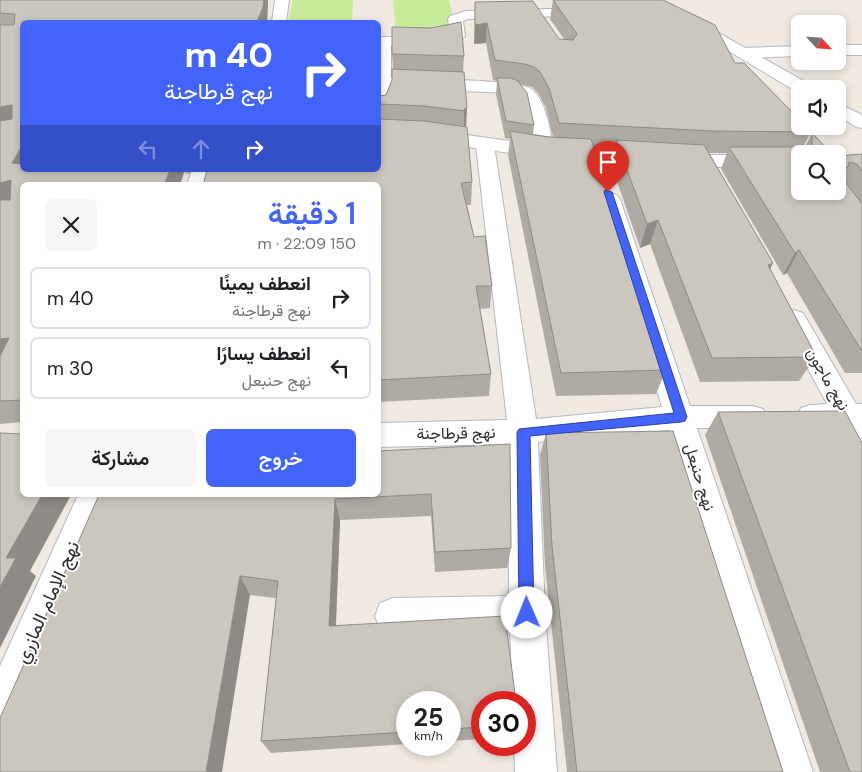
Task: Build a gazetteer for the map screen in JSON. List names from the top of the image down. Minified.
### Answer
{"streets":{"street":["نهج ماجون","نهج قرطاجنة","نهج حنبعل","نهج الإمام المازري"]},"crossings":[["نهج ماجون","نهج قرطاجنة"],["نهج قرطاجنة","نهج حنبعل"]],"north":"bottom right","page":{"turn":["40 m","نهج قرطاجنة"],"heading":["1 دقيقة","150 m · 22:09"],"list":[{"name":"انعطف يمينًا","note":"نهج قرطاجنة","value":"40 m"},{"name":"انعطف يسارًا","note":"نهج حنبعل","value":"30 m"}],"buttons":["خروج","مشاركة"],"speed":"25 km/h","limit":"30"}}
